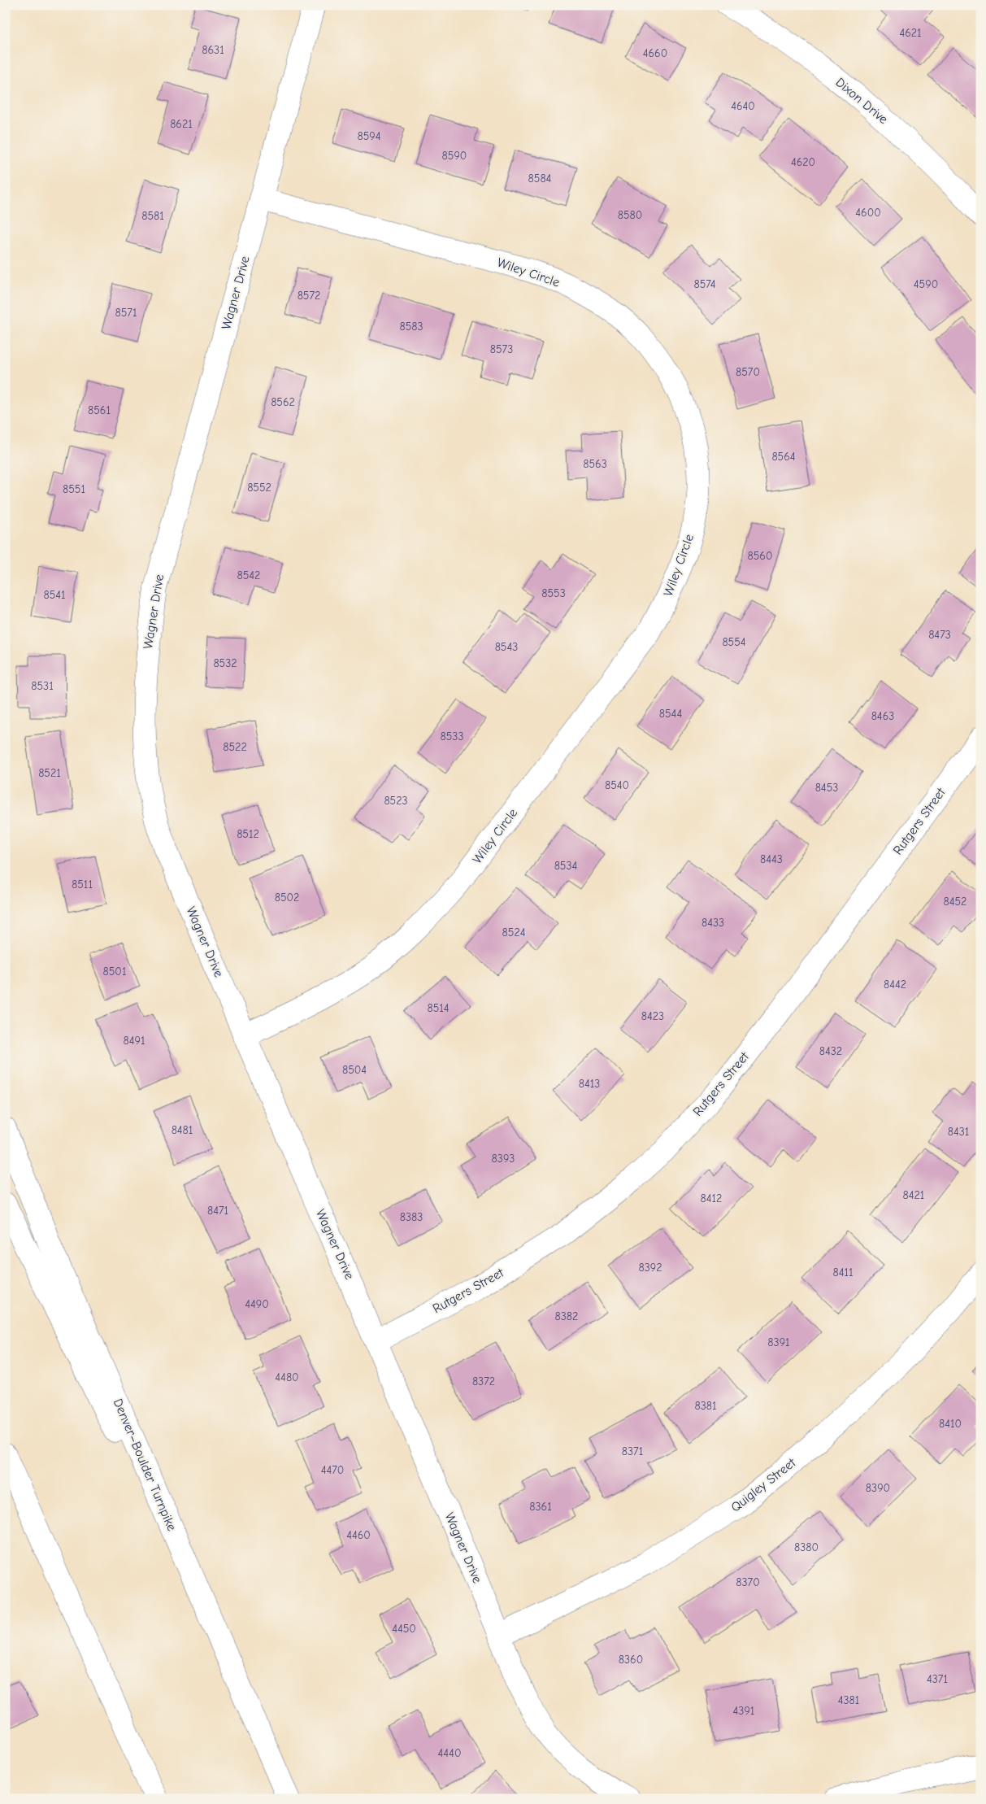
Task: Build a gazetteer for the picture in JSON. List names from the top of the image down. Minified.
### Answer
{"streets":{"main road":["Dixon Drive","Wiley Circle","Wagner Drive","Rutgers Street","Denver–Boulder Turnpike","Quigley Street"]},"crossings":[["Wiley Circle","Wagner Drive"],["Wagner Drive","Rutgers Street"],["Wagner Drive","Quigley Street"]],"house_numbers":["4621","8631","4660","4640","8621","8594","8590","4620","8584","4600","8580","8581","8574","4590","8572","8571","8583","8573","8570","8562","8561","8564","8563","8552","8551","8560","8542","8553","8541","8473","8554","8543","8532","8531","8544","8463","8533","8522","8521","8540","8453","8523","8512","8443","8534","8511","8502","8452","8433","8524","8501","8442","8514","8423","8491","8432","8504","8413","8481","8431","8393","8421","8412","8471","8383","8392","8411","4490","8382","8391","4480","8372","8381","8410","8371","4470","8390","8361","4460","8380","8370","4450","8360","4371","4381","4391","4440"]}
